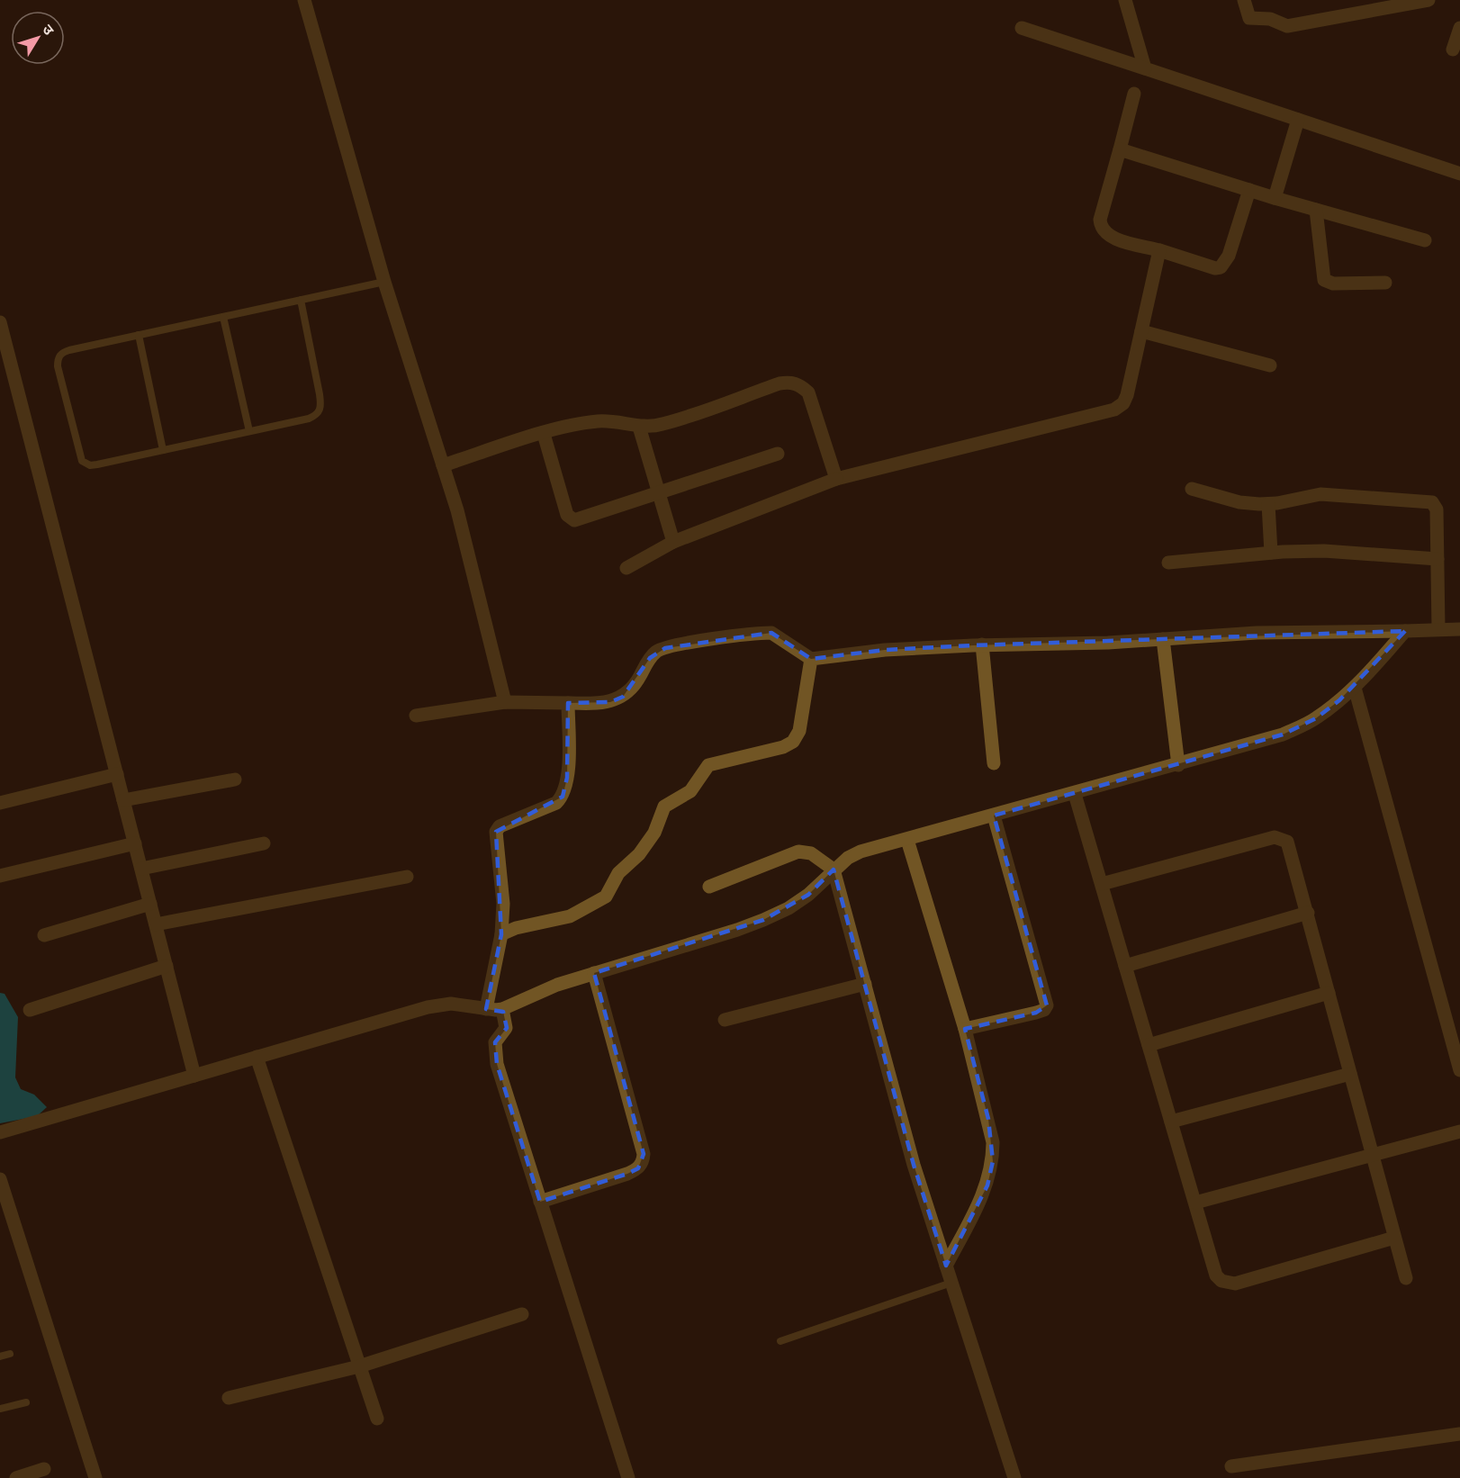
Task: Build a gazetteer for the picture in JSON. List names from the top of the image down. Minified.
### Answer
{"north":"top right"}
